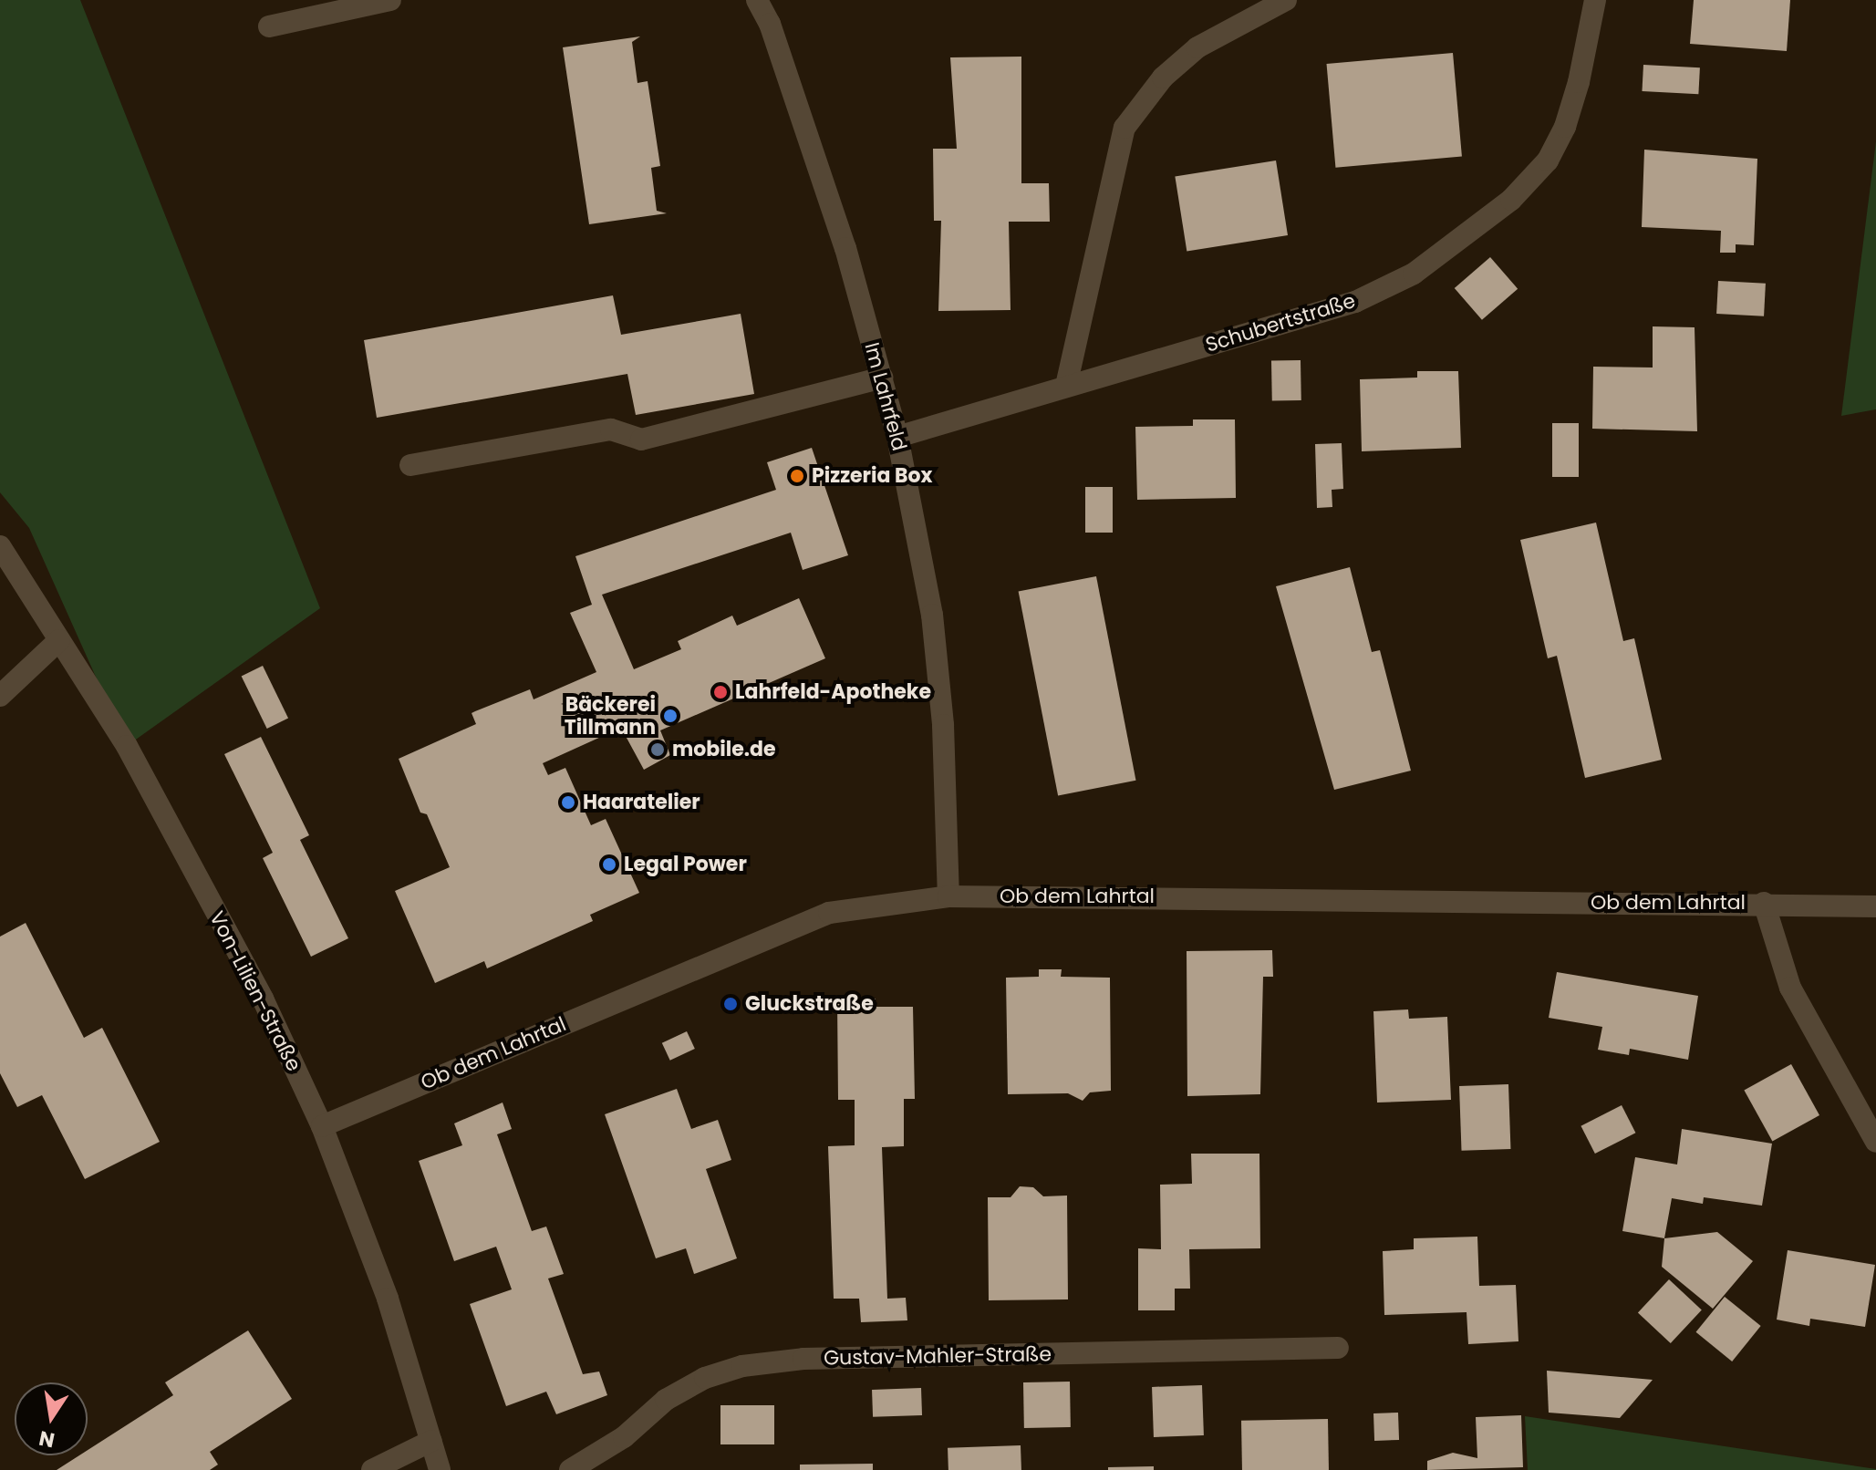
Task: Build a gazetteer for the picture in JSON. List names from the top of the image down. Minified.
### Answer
{"streets":{"street":["Schubertstraße","Im Lahrfeld","Ob dem Lahrtal","Von-Lilien-Straße","Gustav-Mahler-Straße"]},"crossings":[["Schubertstraße","Im Lahrfeld"],["Im Lahrfeld","Ob dem Lahrtal"],["Ob dem Lahrtal","Von-Lilien-Straße"]],"places":["Pizzeria Box","Lahrfeld-Apotheke","Bäckerei Tillmann","mobile.de","Haaratelier","Legal Power","Gluckstraße"],"north":"bottom"}
